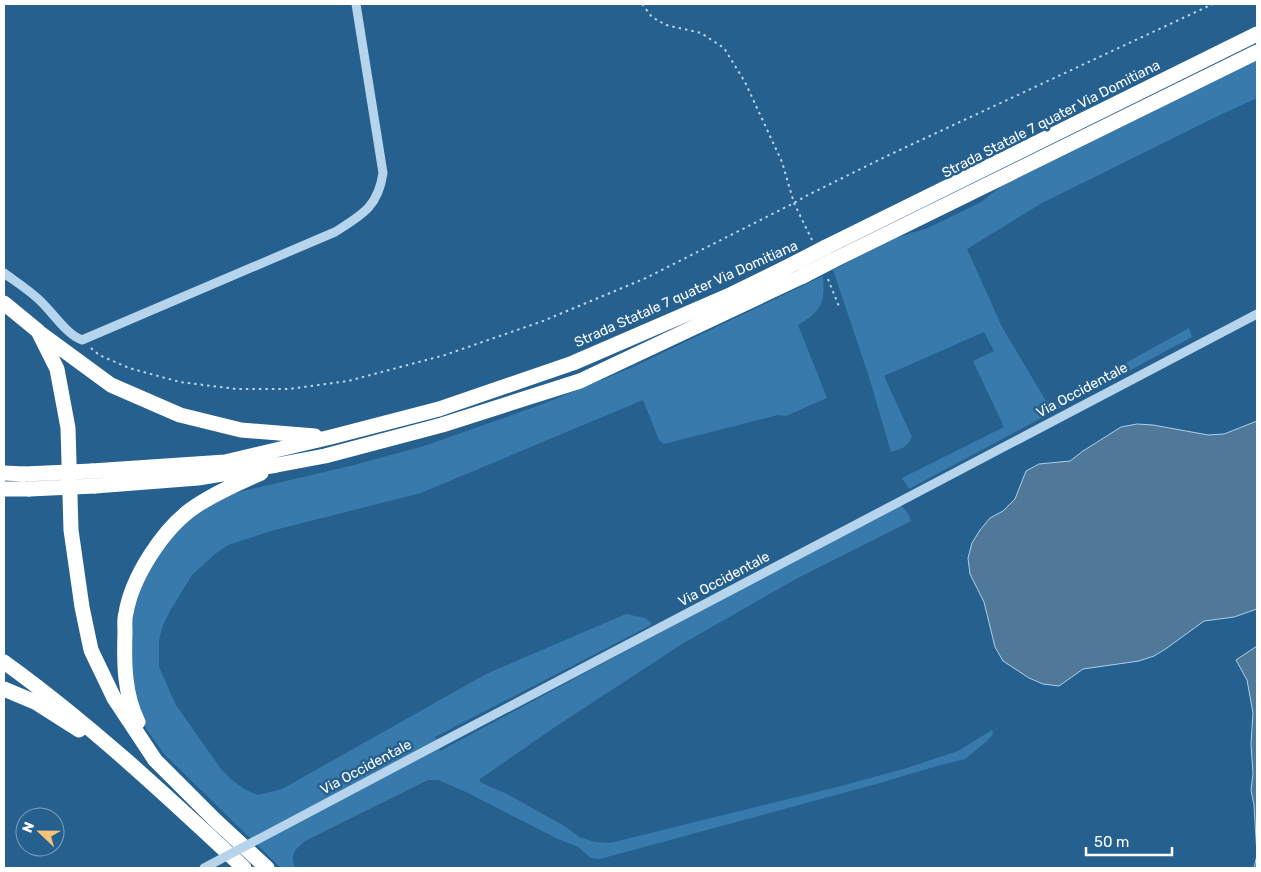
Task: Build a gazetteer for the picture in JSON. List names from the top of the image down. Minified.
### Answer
{"streets":{"highway":["Strada Statale 7 quater Via Domitiana"],"street":["Via Occidentale"]},"scale_bar":"50 m","north":"left"}
